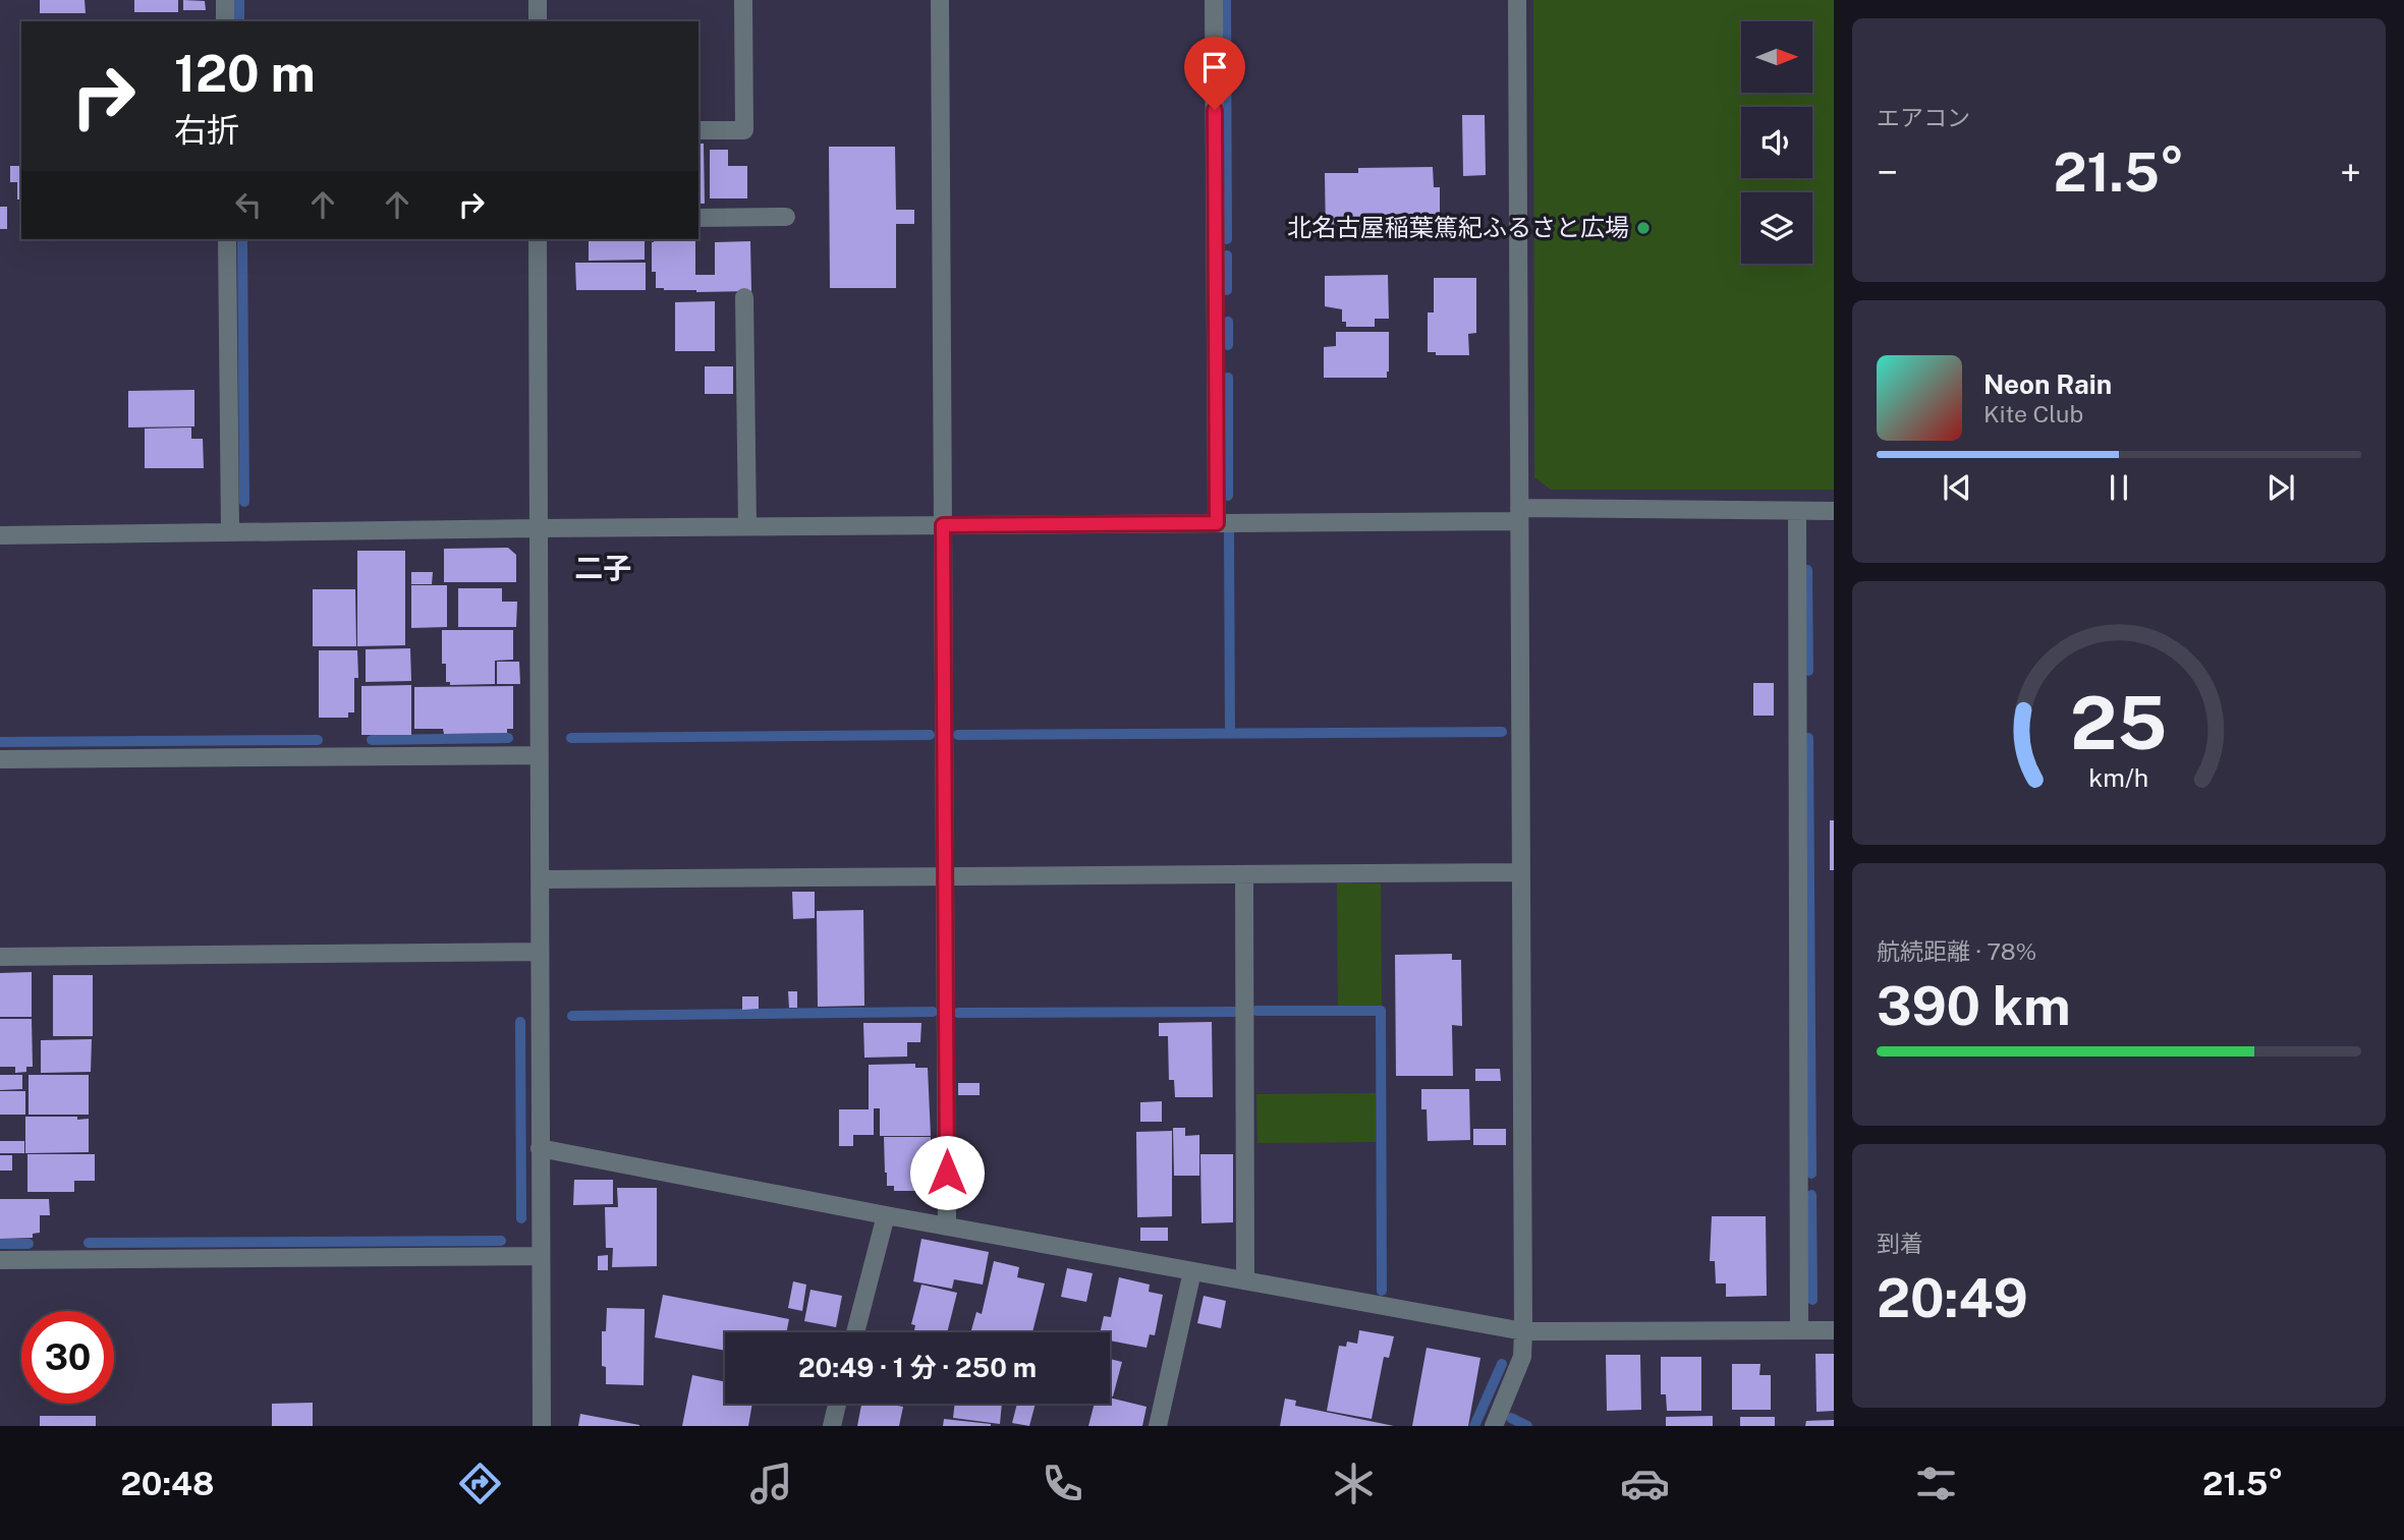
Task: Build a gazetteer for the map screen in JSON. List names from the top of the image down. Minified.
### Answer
{"districts":["二子"],"places":["北名古屋稲葉篤紀ふるさと広場"],"north":"right","page":{"tile":["エアコン",["航続距離 · 78%","390 km"],["到着","20:49"]],"turn":["120 m","右折"],"heat":["−","21.5°","+"],"song":["Neon Rain","Kite Club"],"limit":"30","trip":"20:49 · 1 分 · 250 m","tabs":["20:48","21.5°"],"gauge":["25","km/h"]}}
